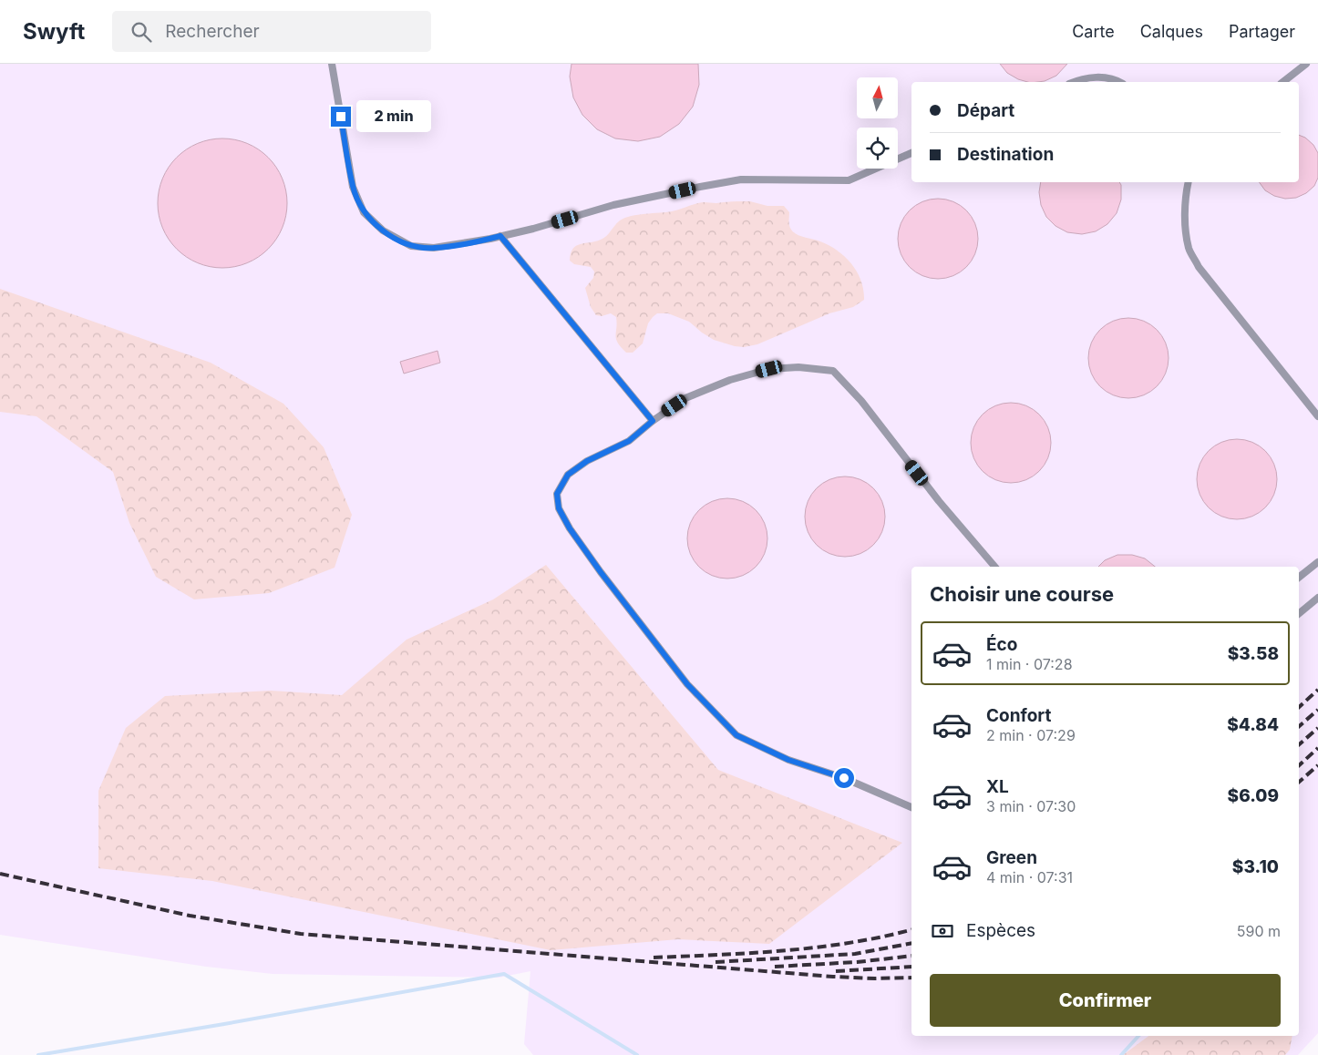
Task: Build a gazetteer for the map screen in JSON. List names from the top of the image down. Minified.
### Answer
{"north":"top","page":{"header":"Swyft","search":"Rechercher","nav":["Carte","Calques","Partager"],"banner":["Départ","Destination"],"bubble":"2 min","heading":"Choisir une course","list":[{"name":"Éco","note":"1 min · 07:28","value":"$3.58"},{"name":"Confort","note":"2 min · 07:29","value":"$4.84"},{"name":"XL","note":"3 min · 07:30","value":"$6.09"},{"name":"Green","note":"4 min · 07:31","value":"$3.10"}],"pay":["Espèces","590 m"],"buttons":"Confirmer"}}
